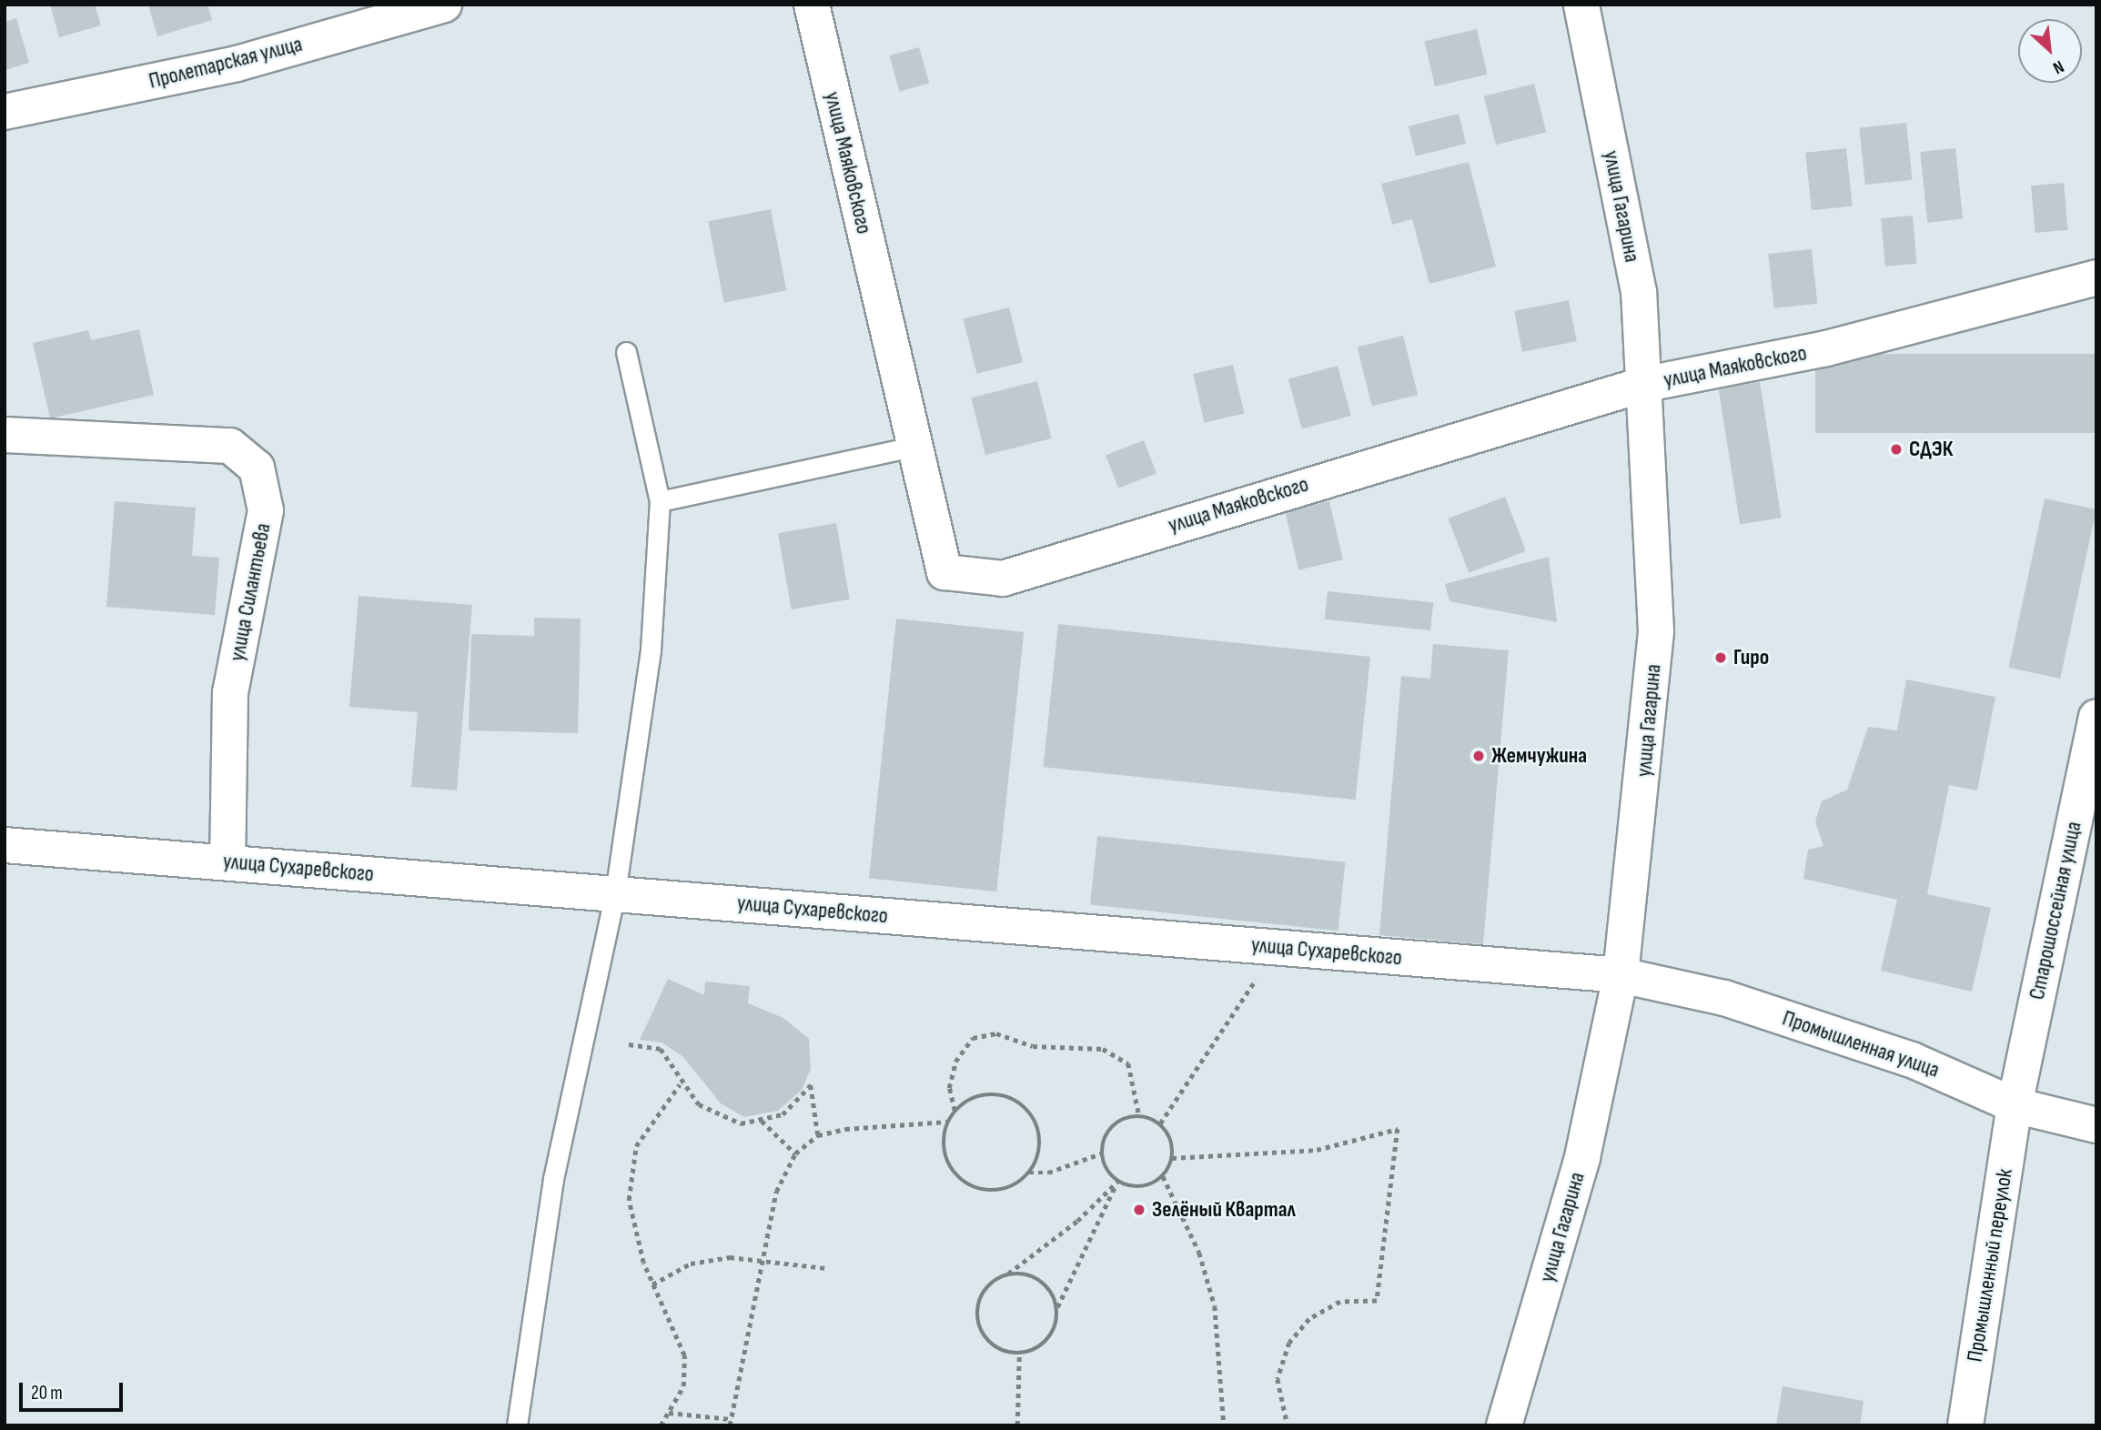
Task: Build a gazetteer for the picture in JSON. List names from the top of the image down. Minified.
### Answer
{"streets":{"street":["Пролетарская улица","улица Маяковского","улица Гагарина","улица Силантьева","улица Сухаревского","Старошоссейная улица","Промышленная улица","Промышленный переулок"]},"crossings":[["улица Маяковского","улица Гагарина"],["улица Гагарина","улица Сухаревского"],["улица Гагарина","Промышленная улица"],["улица Силантьева","улица Сухаревского"],["улица Сухаревского","Промышленная улица"],["Старошоссейная улица","Промышленная улица"],["Старошоссейная улица","Промышленный переулок"],["Промышленная улица","Промышленный переулок"]],"places":["СДЭК","Гиро","Жемчужина","Зелёный Квартал"],"scale_bar":"20 m","north":"bottom right"}
